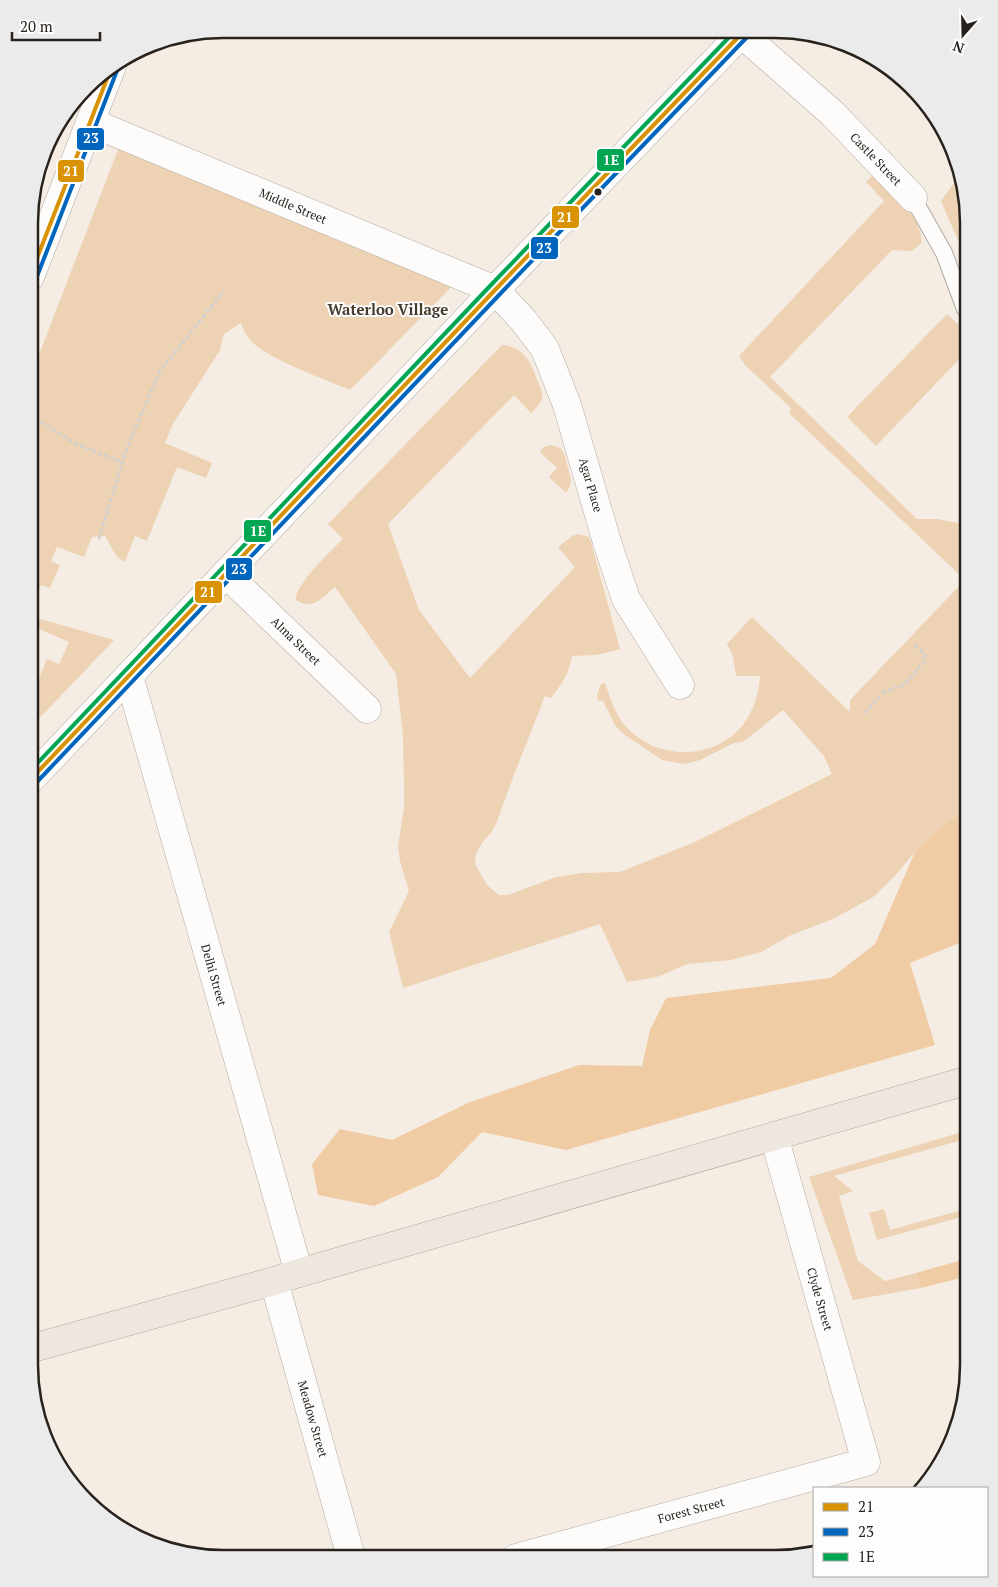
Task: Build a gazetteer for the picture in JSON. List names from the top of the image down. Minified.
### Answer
{"streets":{"street":["Castle Street","Middle Street","Agar Place","Alma Street","Delhi Street","Clyde Street","Meadow Street","Forest Street"]},"crossings":[["Middle Street","Agar Place"],["Delhi Street","Meadow Street"],["Clyde Street","Forest Street"]],"districts":["Waterloo Village"],"lines":["transit line 21","transit line 23","transit line 1E"],"legend":["21","23","1E"],"scale_bar":"20 m","north":"bottom"}
